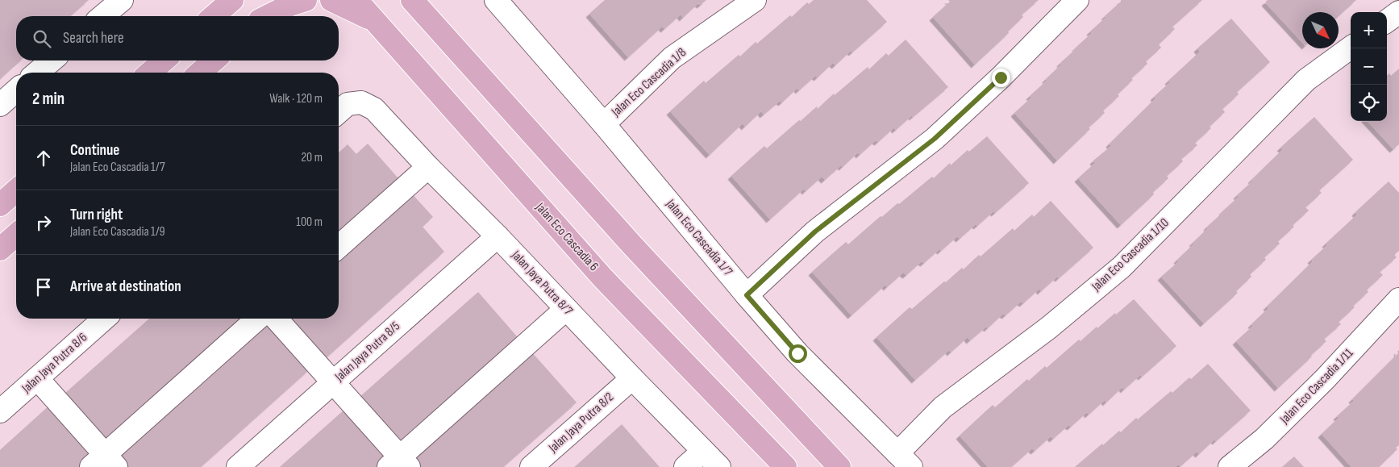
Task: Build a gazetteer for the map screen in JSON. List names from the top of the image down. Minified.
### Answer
{"streets":{"main road":["Jalan Eco Cascadia 6"],"street":["Jalan Eco Cascadia 1/8","Jalan Eco Cascadia 1/7","Jalan Eco Cascadia 1/10","Jalan Jaya Putra 8/7","Jalan Jaya Putra 8/5","Jalan Jaya Putra 8/6","Jalan Eco Cascadia 1/11","Jalan Jaya Putra 8/2"]},"crossings":[["Jalan Eco Cascadia 1/8","Jalan Eco Cascadia 1/7"],["Jalan Eco Cascadia 1/7","Jalan Eco Cascadia 1/10"],["Jalan Jaya Putra 8/7","Jalan Jaya Putra 8/5"],["Jalan Jaya Putra 8/7","Jalan Jaya Putra 8/2"]],"north":"bottom right","page":{"map_buttons":["+","−"],"search":"Search here","heading":["2 min","Walk · 120 m"],"list":[["Continue","Jalan Eco Cascadia 1/7","20 m"],["Turn right","Jalan Eco Cascadia 1/9","100 m"],"Arrive at destination"]}}
